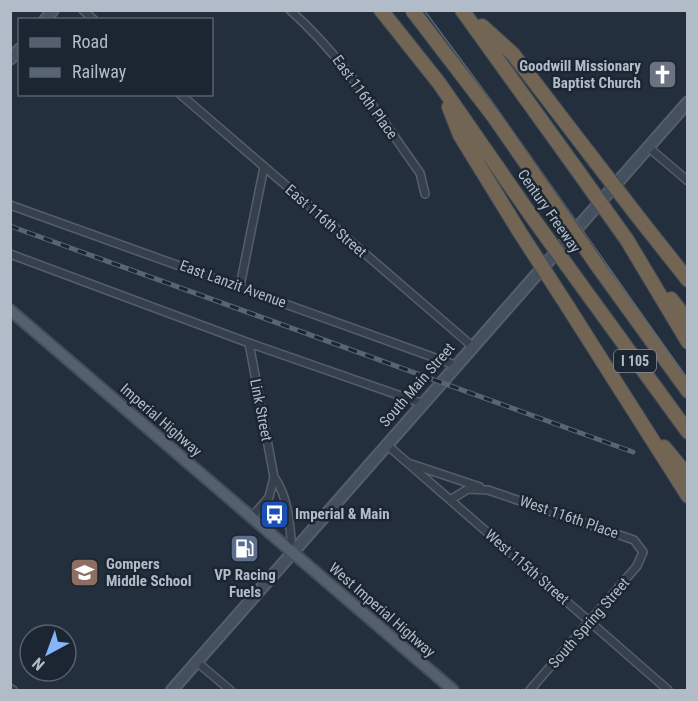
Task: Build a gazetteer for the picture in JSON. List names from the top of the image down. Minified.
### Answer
{"streets":{"highway":["Century Freeway","I 105"],"main road":["South Main Street","Imperial Highway","West Imperial Highway"],"street":["East 116th Place","East 116th Street","East Lanzit Avenue","Link Street","West 116th Place","West 115th Street","South Spring Street"]},"crossings":[["East 116th Street","South Main Street"],["East Lanzit Avenue","South Main Street"],["South Main Street","Link Street"],["South Main Street","Imperial Highway"],["South Main Street","West 115th Street"],["South Main Street","West Imperial Highway"],["Link Street","Imperial Highway"],["Link Street","West Imperial Highway"],["Imperial Highway","West Imperial Highway"],["West 116th Place","West 115th Street"],["West 116th Place","South Spring Street"],["West 115th Street","South Spring Street"]],"places":{"church":["Goodwill Missionary Baptist Church"],"bus stop":["Imperial & Main"],"fuel station":["VP Racing Fuels"],"school or university":["Gompers Middle School"]},"legend":["Road","Railway"],"north":"bottom left"}
